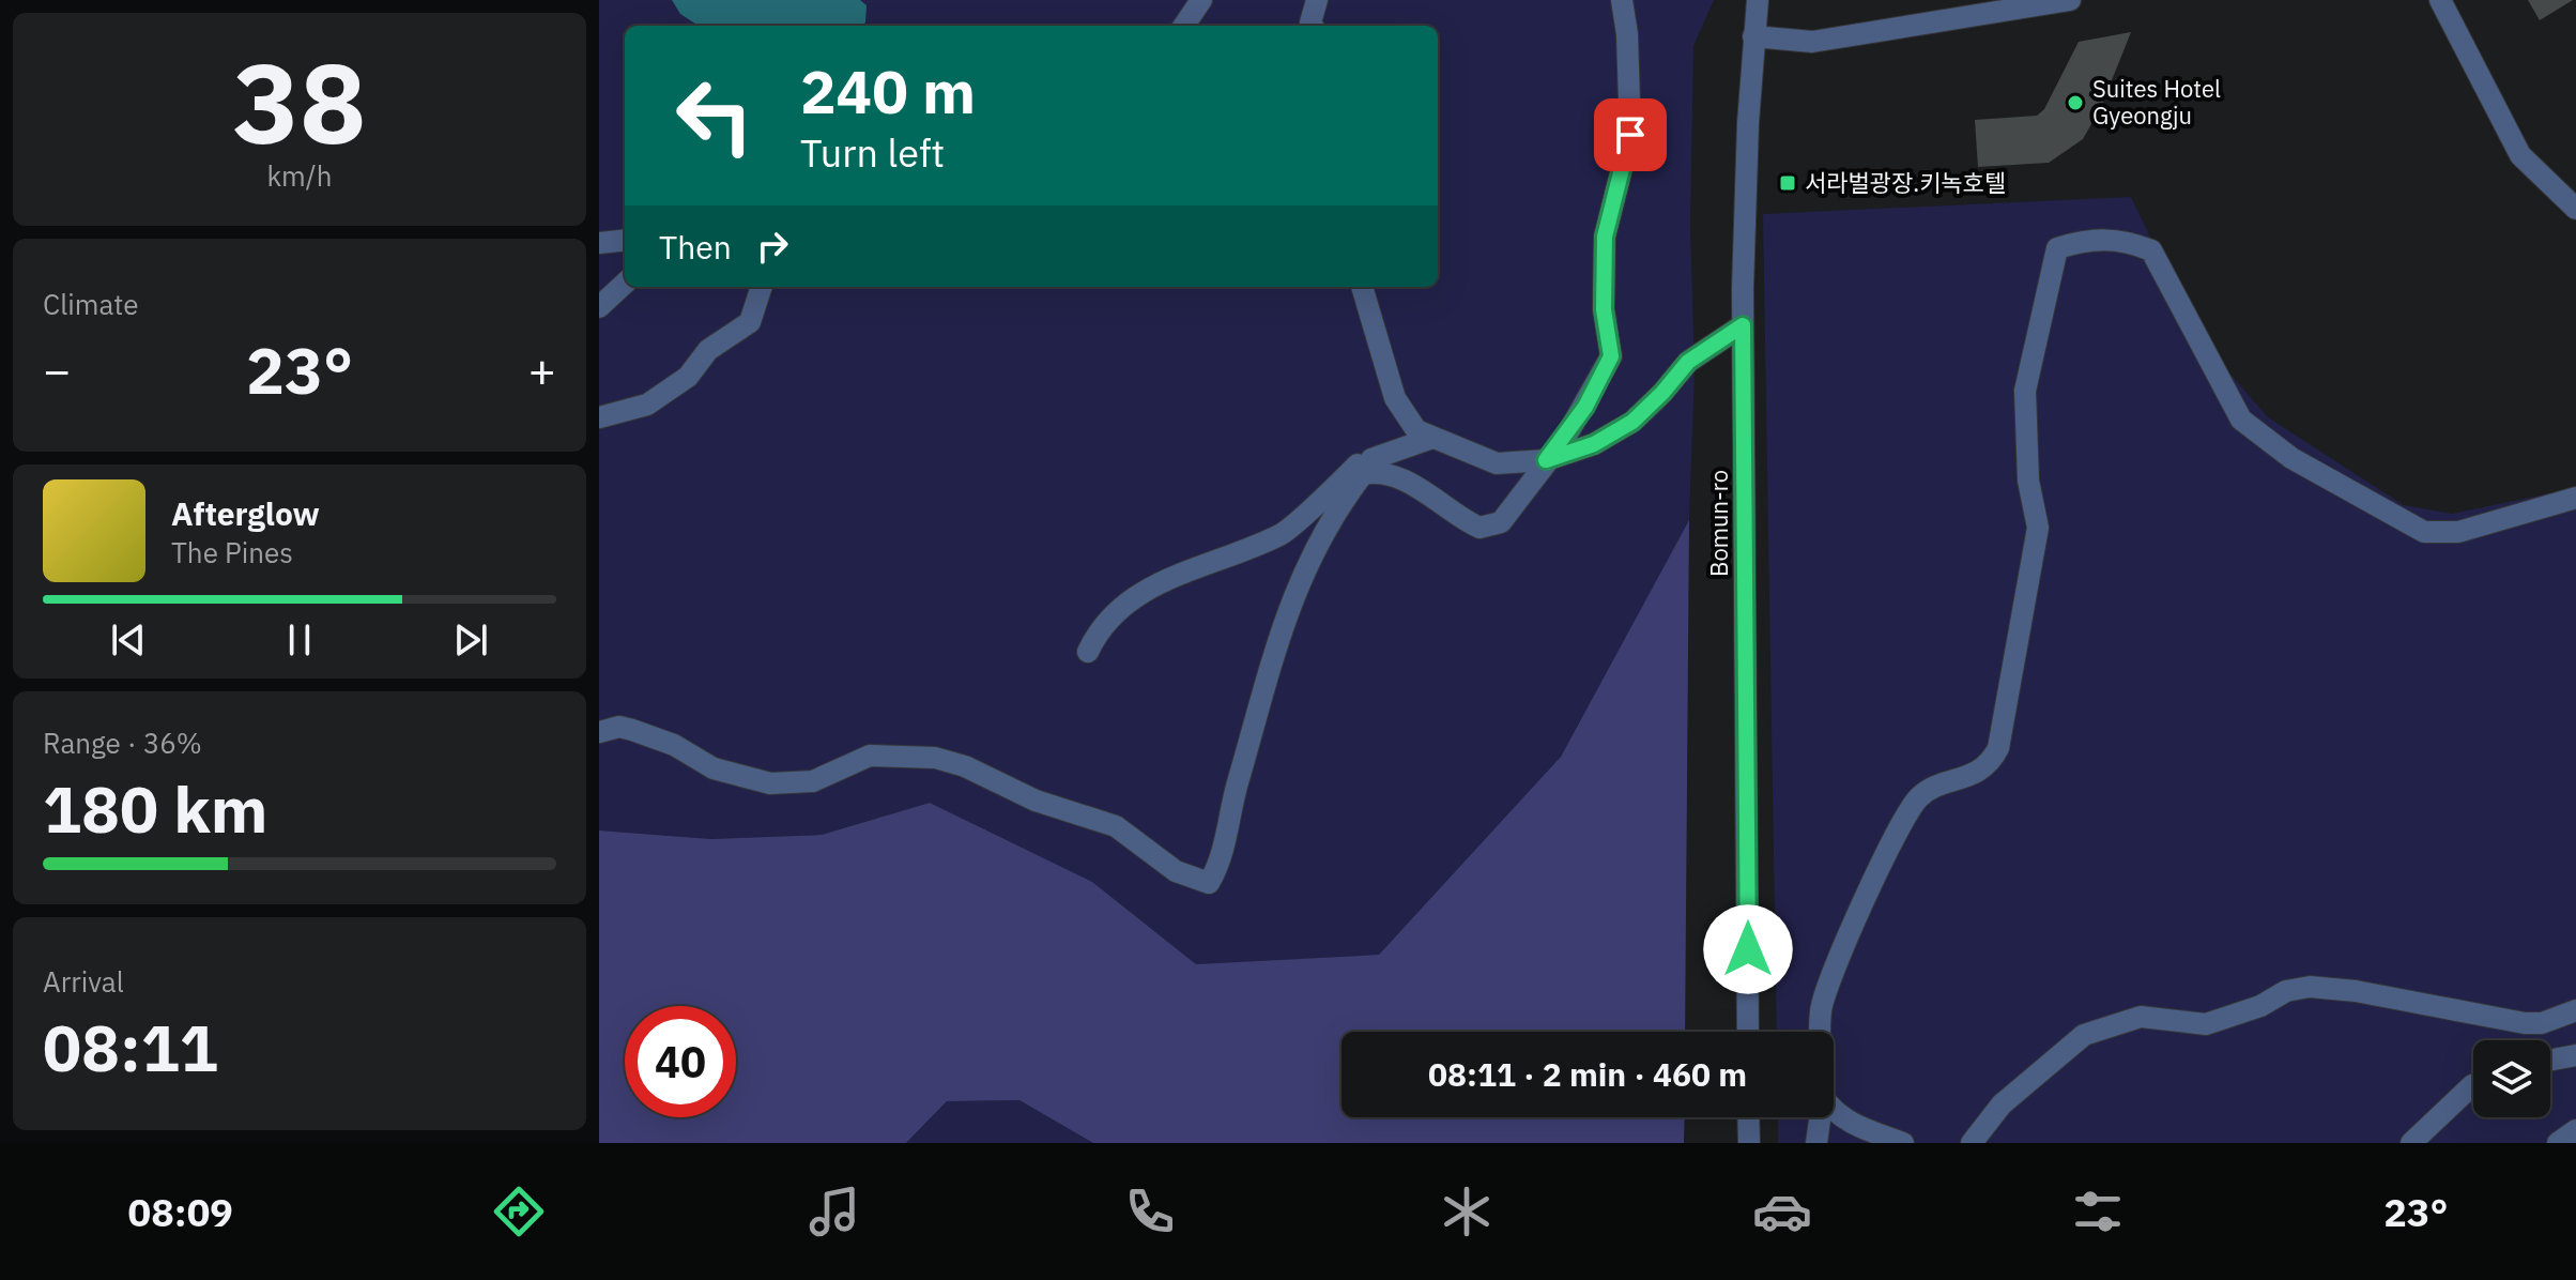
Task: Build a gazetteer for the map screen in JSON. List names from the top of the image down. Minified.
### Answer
{"streets":{"street":["Bomun-ro"]},"places":{"other":["Suites Hotel Gyeongju"],"transit":["서라벌광장.키녹호텔"]},"page":{"tile":[["38","km/h"],"Climate",["Range · 36%","180 km"],["Arrival","08:11"]],"turn":["240 m","Turn left"],"then":"Then","heat":["−","23°","+"],"song":["Afterglow","The Pines"],"limit":"40","trip":"08:11 · 2 min · 460 m","tabs":["08:09","23°"]}}
